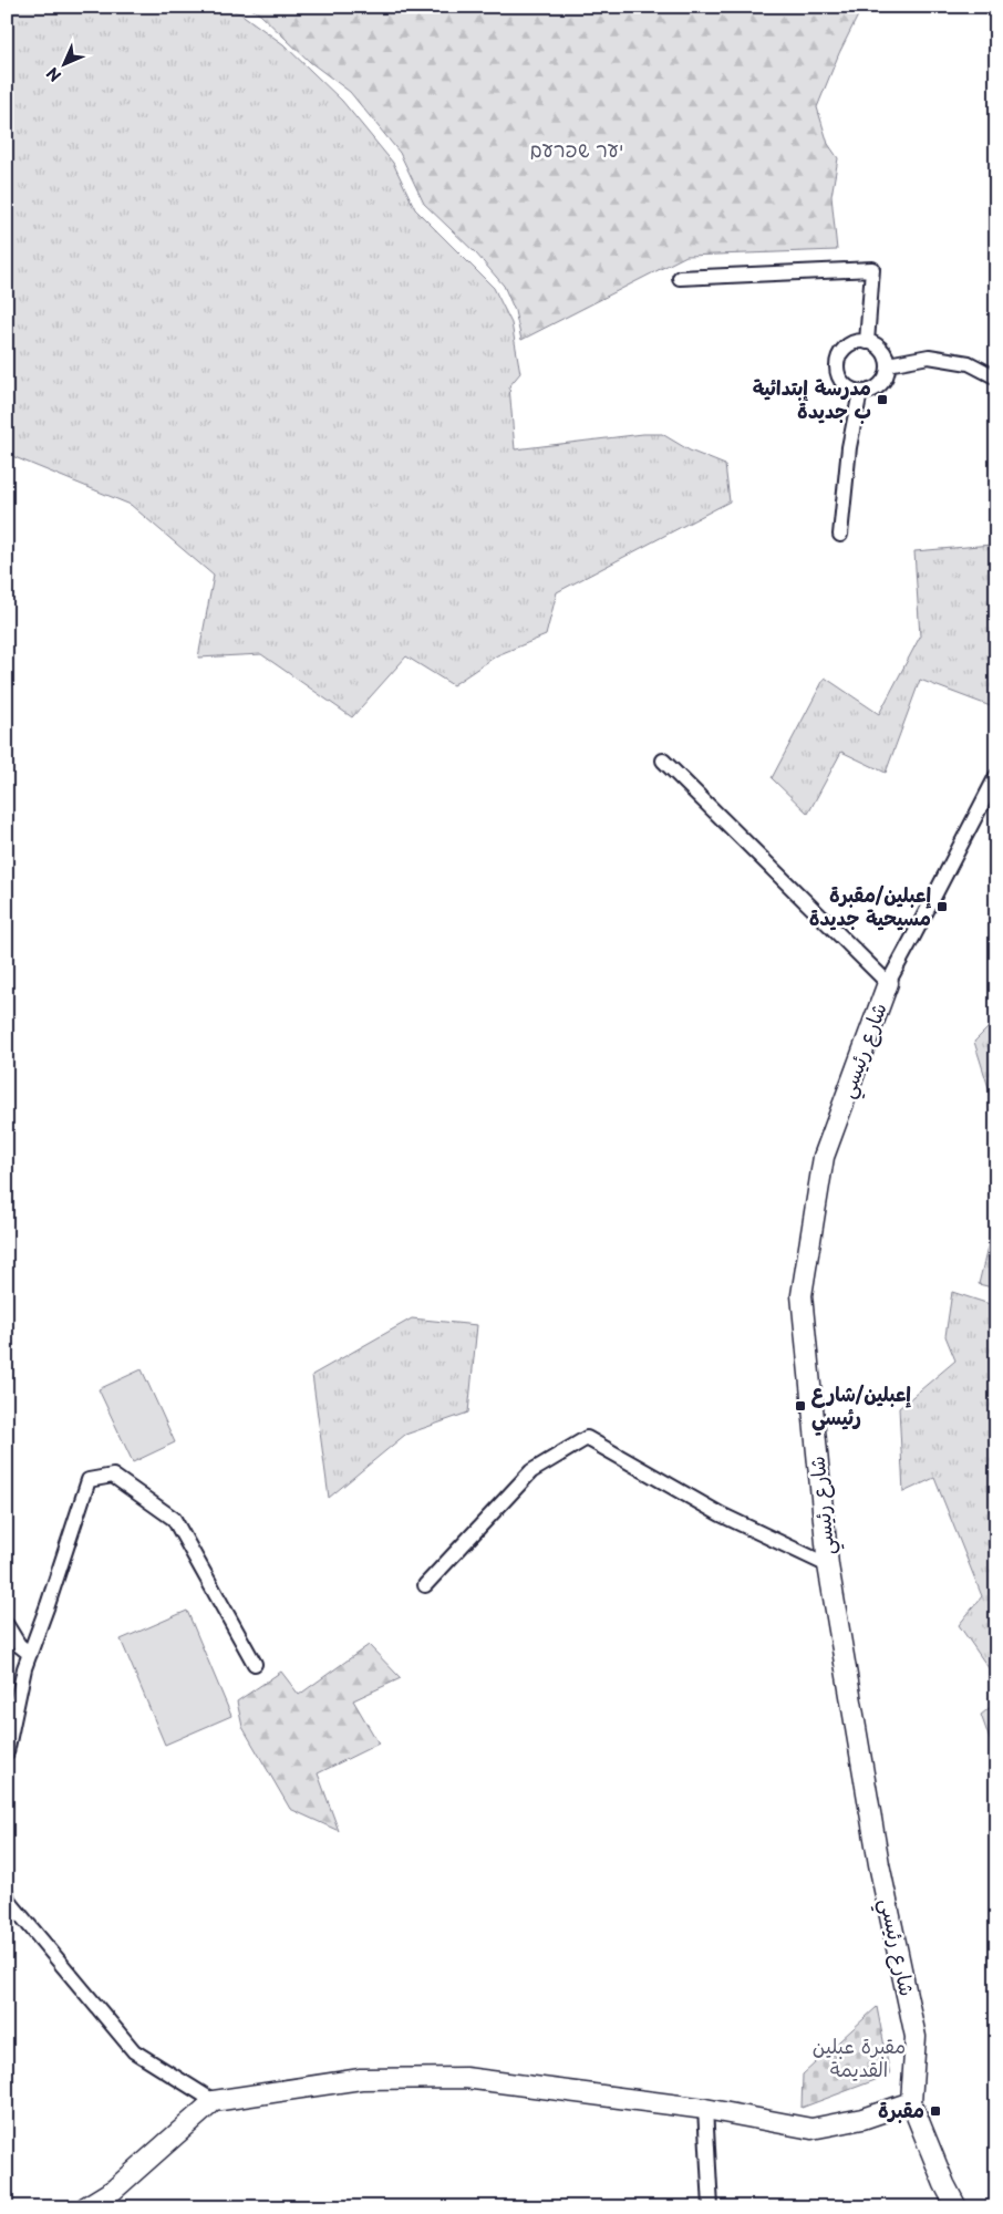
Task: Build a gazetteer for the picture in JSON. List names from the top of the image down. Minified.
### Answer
{"streets":{"street":["شارع رئيسي"]},"parks":["יער שפרעם","مقبرة عبلين القديمة"],"places":{"transit":["مدرسة إبتدائية ب جديدة","إعبلين/مقبرة مسيحية جديدة","إعبلين/شارع رئيسي","مقبرة"]},"north":"bottom left"}
